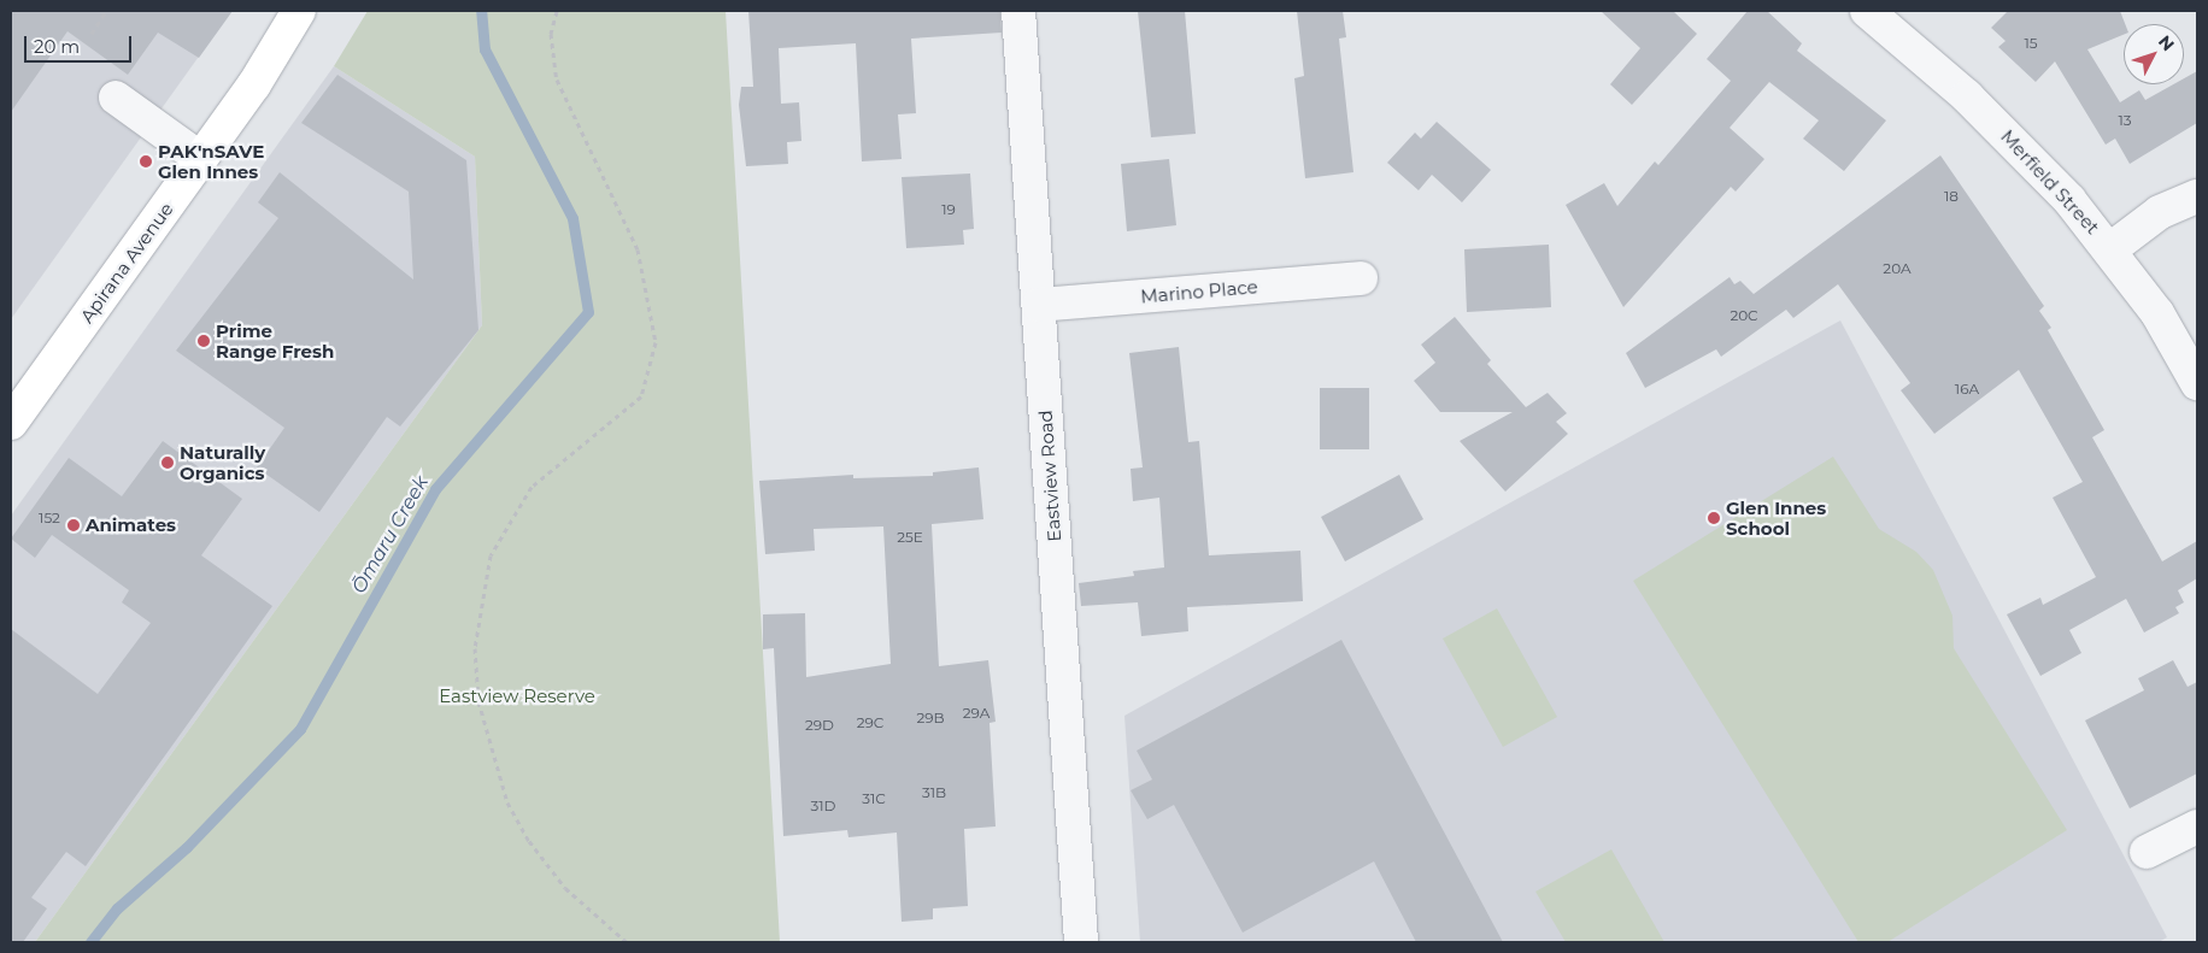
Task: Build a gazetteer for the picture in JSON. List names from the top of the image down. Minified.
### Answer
{"streets":{"main road":["Apirana Avenue"],"street":["Merfield Street","Marino Place","Eastview Road"]},"crossings":[["Marino Place","Eastview Road"]],"water":["Ōmaru Creek"],"parks":["Eastview Reserve"],"places":["PAK'nSAVE Glen Innes","Prime Range Fresh","Naturally Organics","Glen Innes School","Animates"],"house_numbers":["15","13","18","19","20A","20C","16A","152","25E","29A","29B","29C","29D","31B","31C","31D"],"scale_bar":"20 m","north":"top right"}
